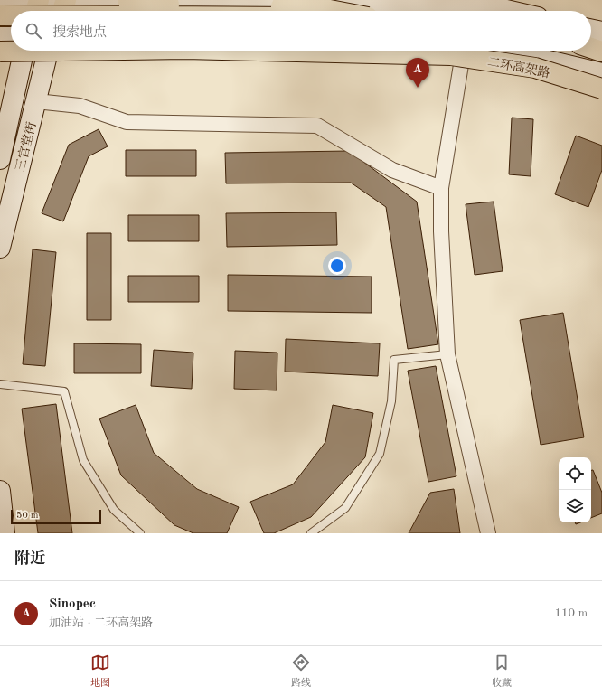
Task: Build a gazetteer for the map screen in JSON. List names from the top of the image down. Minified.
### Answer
{"streets":{"highway":["二环高架路"],"main road":["三官堂街"]},"scale_bar":"50 m","page":{"search":"搜索地点","pins":"A","scale":"50 m","heading":"附近","list":[{"mark":"A","name":"Sinopec","note":"加油站 · 二环高架路","value":"110 m"}],"nav":["地图","路线","收藏"]}}
